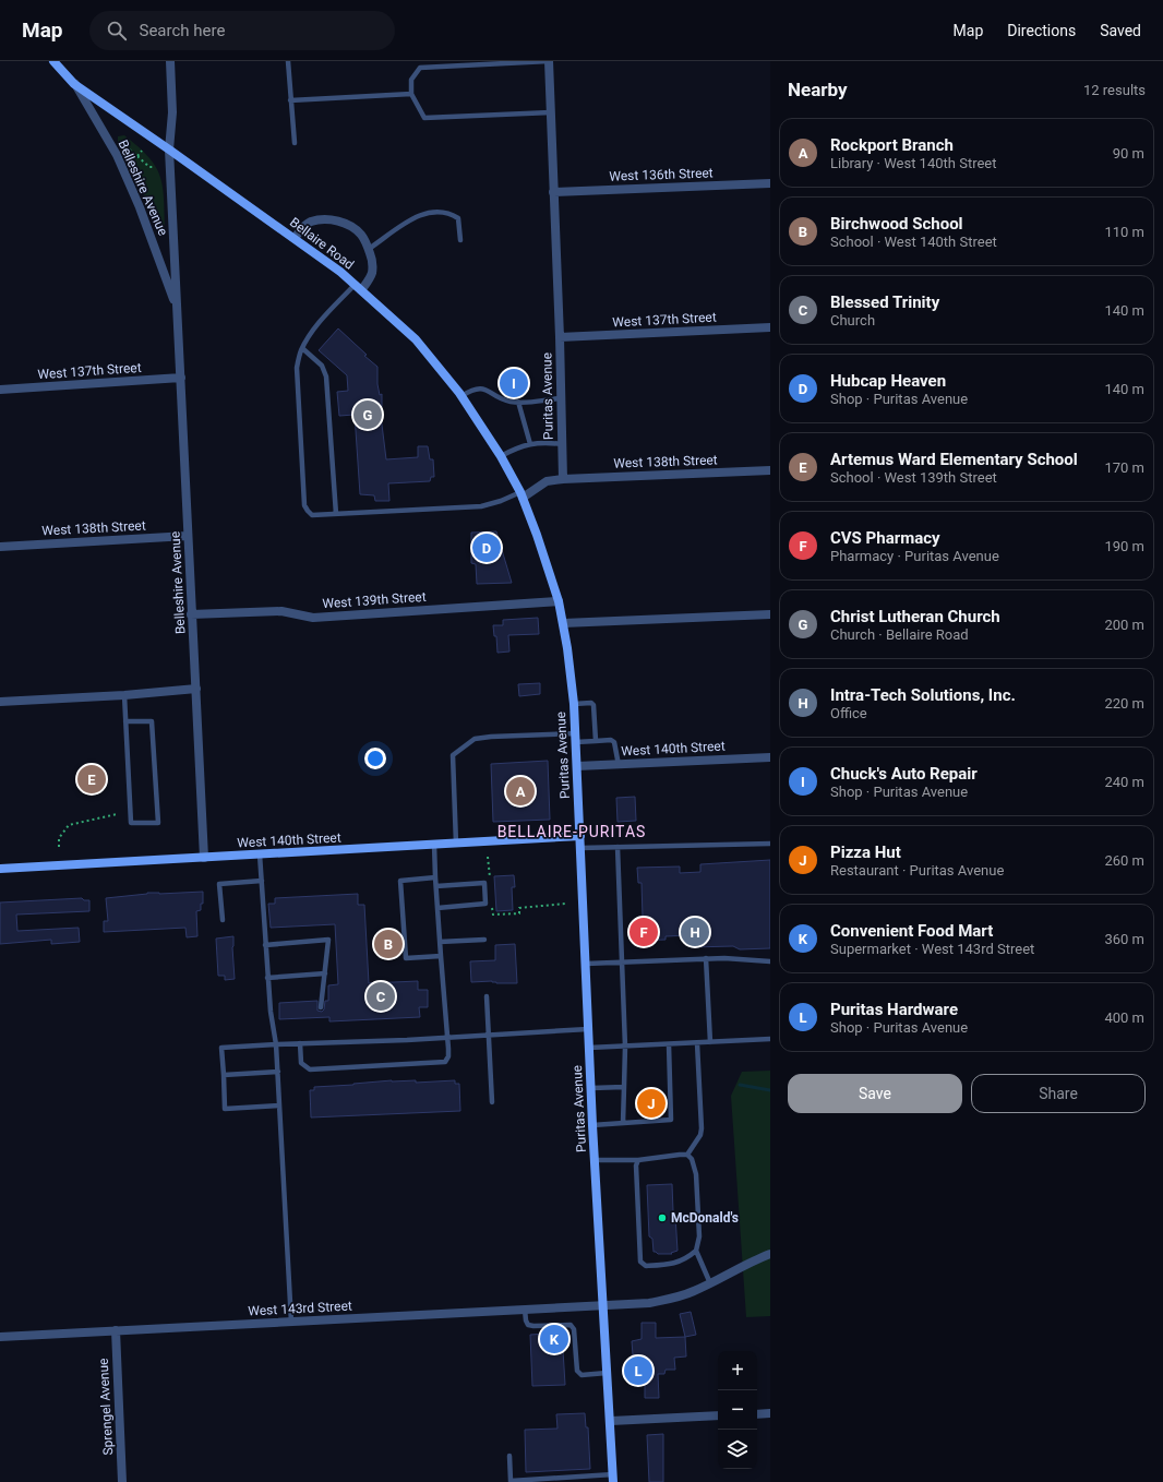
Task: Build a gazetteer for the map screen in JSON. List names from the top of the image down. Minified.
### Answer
{"streets":{"street":["West 136th Street","Belleshire Avenue","Bellaire Road","West 137th Street","Puritas Avenue","West 138th Street","West 139th Street","West 140th Street","West 143rd Street","Sprengel Avenue"]},"crossings":[["West 136th Street","Puritas Avenue"],["Belleshire Avenue","Bellaire Road"],["Belleshire Avenue","West 137th Street"],["Belleshire Avenue","West 138th Street"],["Belleshire Avenue","West 139th Street"],["Belleshire Avenue","West 140th Street"],["Bellaire Road","Puritas Avenue"],["West 137th Street","Puritas Avenue"],["Puritas Avenue","West 138th Street"],["Puritas Avenue","West 139th Street"],["Puritas Avenue","West 140th Street"],["Puritas Avenue","West 143rd Street"],["West 143rd Street","Sprengel Avenue"]],"districts":["BELLAIRE-PURITAS"],"places":["McDonald's"],"page":{"header":"Map","search":"Search here","nav":["Map","Directions","Saved"],"heading":["Nearby","12 results"],"list":[{"mark":"A","name":"Rockport Branch","note":"Library · West 140th Street","value":"90 m"},{"mark":"B","name":"Birchwood School","note":"School · West 140th Street","value":"110 m"},{"mark":"C","name":"Blessed Trinity","note":"Church","value":"140 m"},{"mark":"D","name":"Hubcap Heaven","note":"Shop · Puritas Avenue","value":"140 m"},{"mark":"E","name":"Artemus Ward Elementary School","note":"School · West 139th Street","value":"170 m"},{"mark":"F","name":"CVS Pharmacy","note":"Pharmacy · Puritas Avenue","value":"190 m"},{"mark":"G","name":"Christ Lutheran Church","note":"Church · Bellaire Road","value":"200 m"},{"mark":"H","name":"Intra-Tech Solutions, Inc.","note":"Office","value":"220 m"},{"mark":"I","name":"Chuck's Auto Repair","note":"Shop · Puritas Avenue","value":"240 m"},{"mark":"J","name":"Pizza Hut","note":"Restaurant · Puritas Avenue","value":"260 m"},{"mark":"K","name":"Convenient Food Mart","note":"Supermarket · West 143rd Street","value":"360 m"},{"mark":"L","name":"Puritas Hardware","note":"Shop · Puritas Avenue","value":"400 m"}],"pins":["I","G","D","E","A","F","H","B","C","J","K","L"],"buttons":["Save","Share"],"map_buttons":["+","−"]}}
